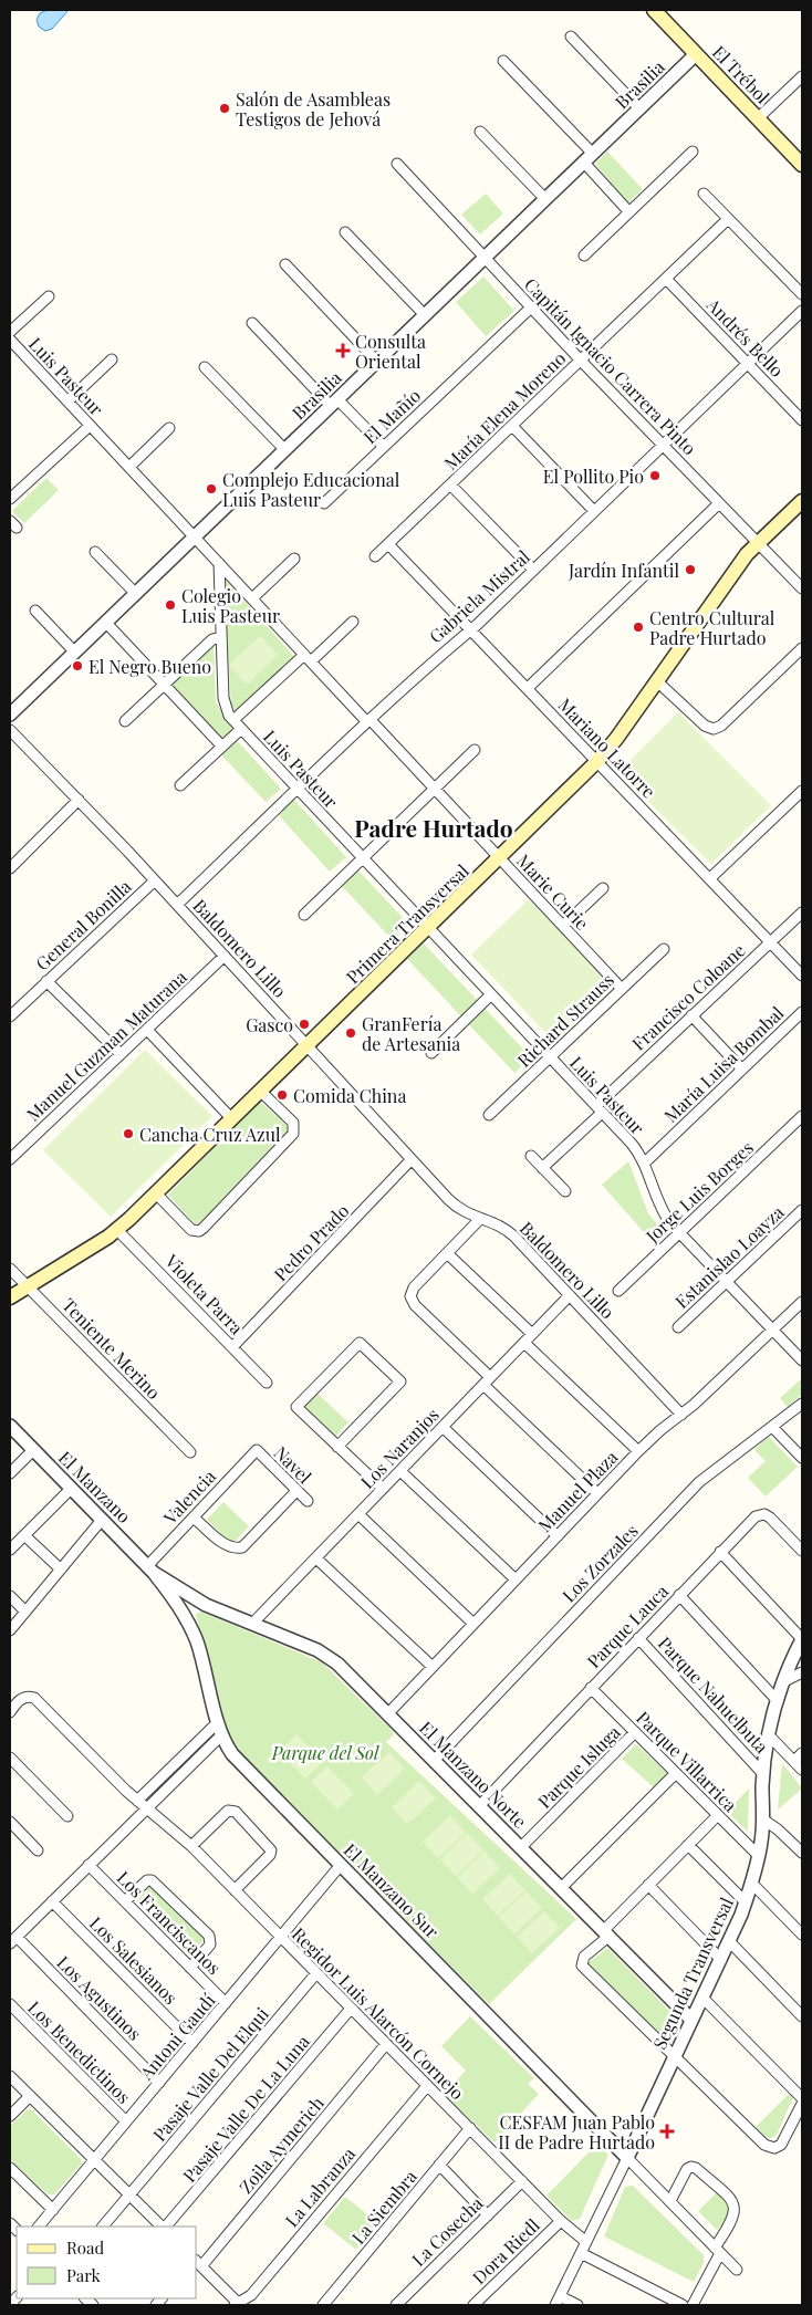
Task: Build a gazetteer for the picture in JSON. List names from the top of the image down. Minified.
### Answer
{"streets":{"main road":["El Trébol","Primera Transversal"],"street":["Brasilia","Andrés Bello","Capitán Ignacio Carrera Pinto","Luis Pasteur","María Elena Moreno","El Mañío","Gabriela Mistral","Mariano Latorre","Marie Curie","General Bonilla","Baldomero Lillo","Francisco Coloane","Richard Strauss","Manuel Guzman Maturana","María Luisa Bombal","Jorge Luis Borges","Pedro Prado","Estanislao Loayza","Violeta Parra","Teniente Merino","Los Naranjos","Navel","El Manzano","Manuel Plaza","Valencia","Los Zorzales","Parque Lauca","Parque Nahuelbuta","Parque Villarrica","Parque Isluga","El Manzano Norte","El Manzano Sur","Los Franciscanos","Los Salesianos","Segunda Transversal","Los Agustinos","Regidor Luis Alarcón Cornejo","Antoni Gaudí","Los Benedictinos","Pasaje Valle Del Elqui","Pasaje Valle De La Luna","Zoila Aymerich","La Labranza","La Siembra","La Cosecha","Dora Riedl"]},"crossings":[["El Trébol","Brasilia"],["Brasilia","Capitán Ignacio Carrera Pinto"],["Brasilia","Luis Pasteur"],["Andrés Bello","María Elena Moreno"],["Andrés Bello","Gabriela Mistral"],["Capitán Ignacio Carrera Pinto","María Elena Moreno"],["Capitán Ignacio Carrera Pinto","El Mañío"],["Capitán Ignacio Carrera Pinto","Gabriela Mistral"],["Capitán Ignacio Carrera Pinto","Primera Transversal"],["Luis Pasteur","Gabriela Mistral"],["Luis Pasteur","Marie Curie"],["Luis Pasteur","Primera Transversal"],["Luis Pasteur","Francisco Coloane"],["Luis Pasteur","Richard Strauss"],["Luis Pasteur","María Luisa Bombal"],["Luis Pasteur","Jorge Luis Borges"],["Luis Pasteur","Estanislao Loayza"],["Luis Pasteur","Manuel Plaza"],["María Elena Moreno","Mariano Latorre"],["Gabriela Mistral","Mariano Latorre"],["Gabriela Mistral","Marie Curie"],["Gabriela Mistral","Baldomero Lillo"],["Mariano Latorre","Primera Transversal"],["Mariano Latorre","Francisco Coloane"],["Marie Curie","Primera Transversal"],["Marie Curie","Richard Strauss"],["Primera Transversal","Baldomero Lillo"],["Primera Transversal","Violeta Parra"],["Primera Transversal","Teniente Merino"],["General Bonilla","Baldomero Lillo"],["Baldomero Lillo","Manuel Guzman Maturana"],["Baldomero Lillo","Pedro Prado"],["Baldomero Lillo","Los Naranjos"],["Baldomero Lillo","Manuel Plaza"],["Pedro Prado","Violeta Parra"],["Los Naranjos","El Manzano Norte"],["Navel","Valencia"],["El Manzano","Valencia"],["El Manzano","El Manzano Norte"],["El Manzano","El Manzano Sur"],["Manuel Plaza","El Manzano Norte"],["Los Zorzales","El Manzano Norte"],["Parque Lauca","Parque Nahuelbuta"],["Parque Lauca","Parque Villarrica"],["Parque Lauca","El Manzano Norte"],["Parque Nahuelbuta","Segunda Transversal"],["Parque Villarrica","Parque Isluga"],["Parque Villarrica","Segunda Transversal"],["Parque Isluga","El Manzano Norte"],["El Manzano Norte","Segunda Transversal"],["El Manzano Sur","Segunda Transversal"],["El Manzano Sur","Antoni Gaudí"],["Los Franciscanos","Antoni Gaudí"],["Los Salesianos","Antoni Gaudí"],["Segunda Transversal","Regidor Luis Alarcón Cornejo"],["Los Agustinos","Antoni Gaudí"],["Regidor Luis Alarcón Cornejo","Antoni Gaudí"],["Regidor Luis Alarcón Cornejo","Pasaje Valle Del Elqui"],["Regidor Luis Alarcón Cornejo","Pasaje Valle De La Luna"],["Regidor Luis Alarcón Cornejo","Zoila Aymerich"],["Regidor Luis Alarcón Cornejo","La Labranza"],["Regidor Luis Alarcón Cornejo","La Siembra"],["Regidor Luis Alarcón Cornejo","La Cosecha"],["Regidor Luis Alarcón Cornejo","Dora Riedl"],["Antoni Gaudí","Los Benedictinos"]],"districts":["Padre Hurtado"],"parks":["Parque del Sol"],"places":{"other":["Salón de Asambleas Testigos de Jehová","El Pollito Pio","Complejo Educacional Luis Pasteur","Jardín Infantil","Colegio Luis Pasteur","Centro Cultural Padre Hurtado","El Negro Bueno","Gasco","GranFería de Artesania","Comida China","Cancha Cruz Azul"],"health":["Consulta Oriental","CESFAM Juan Pablo II de Padre Hurtado"]},"legend":["Road","Park"]}
